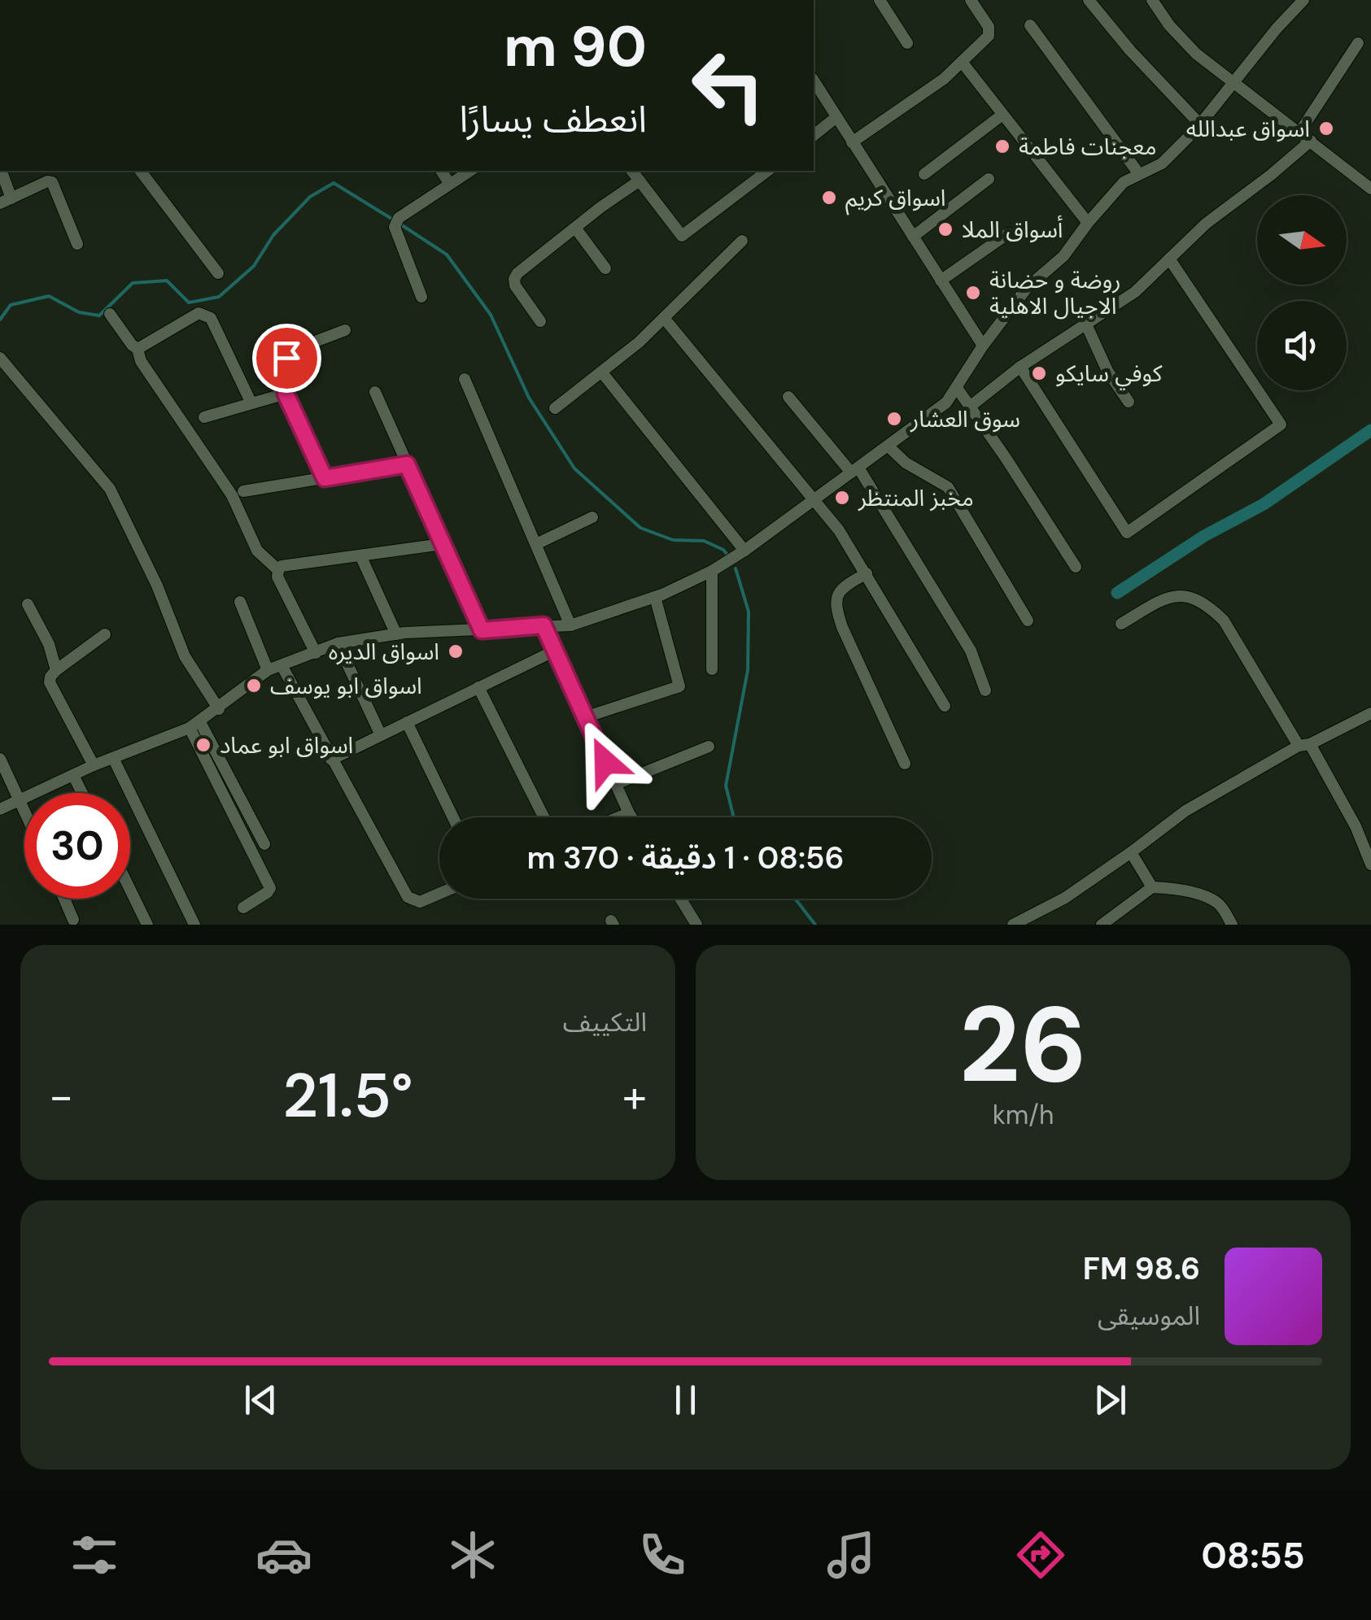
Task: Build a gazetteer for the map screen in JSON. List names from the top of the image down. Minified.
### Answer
{"places":["اسواق عبدالله","معجنات فاطمة","اسواق كريم","أسواق الملا","روضة و حضانة الاجيال الاهلية","كوفي سايكو","سوق العشار","مخبز المنتظر","اسواق الديره","اسواق ابو يوسف","اسواق ابو عماد"],"north":"right","page":{"turn":["90 m","انعطف يسارًا"],"limit":"30","trip":"08:56 · 1 دقيقة · 370 m","tile":[["26","km/h"],"التكييف"],"heat":["−","21.5°","+"],"song":["98.6 FM","الموسيقى"],"tabs":"08:55"}}
